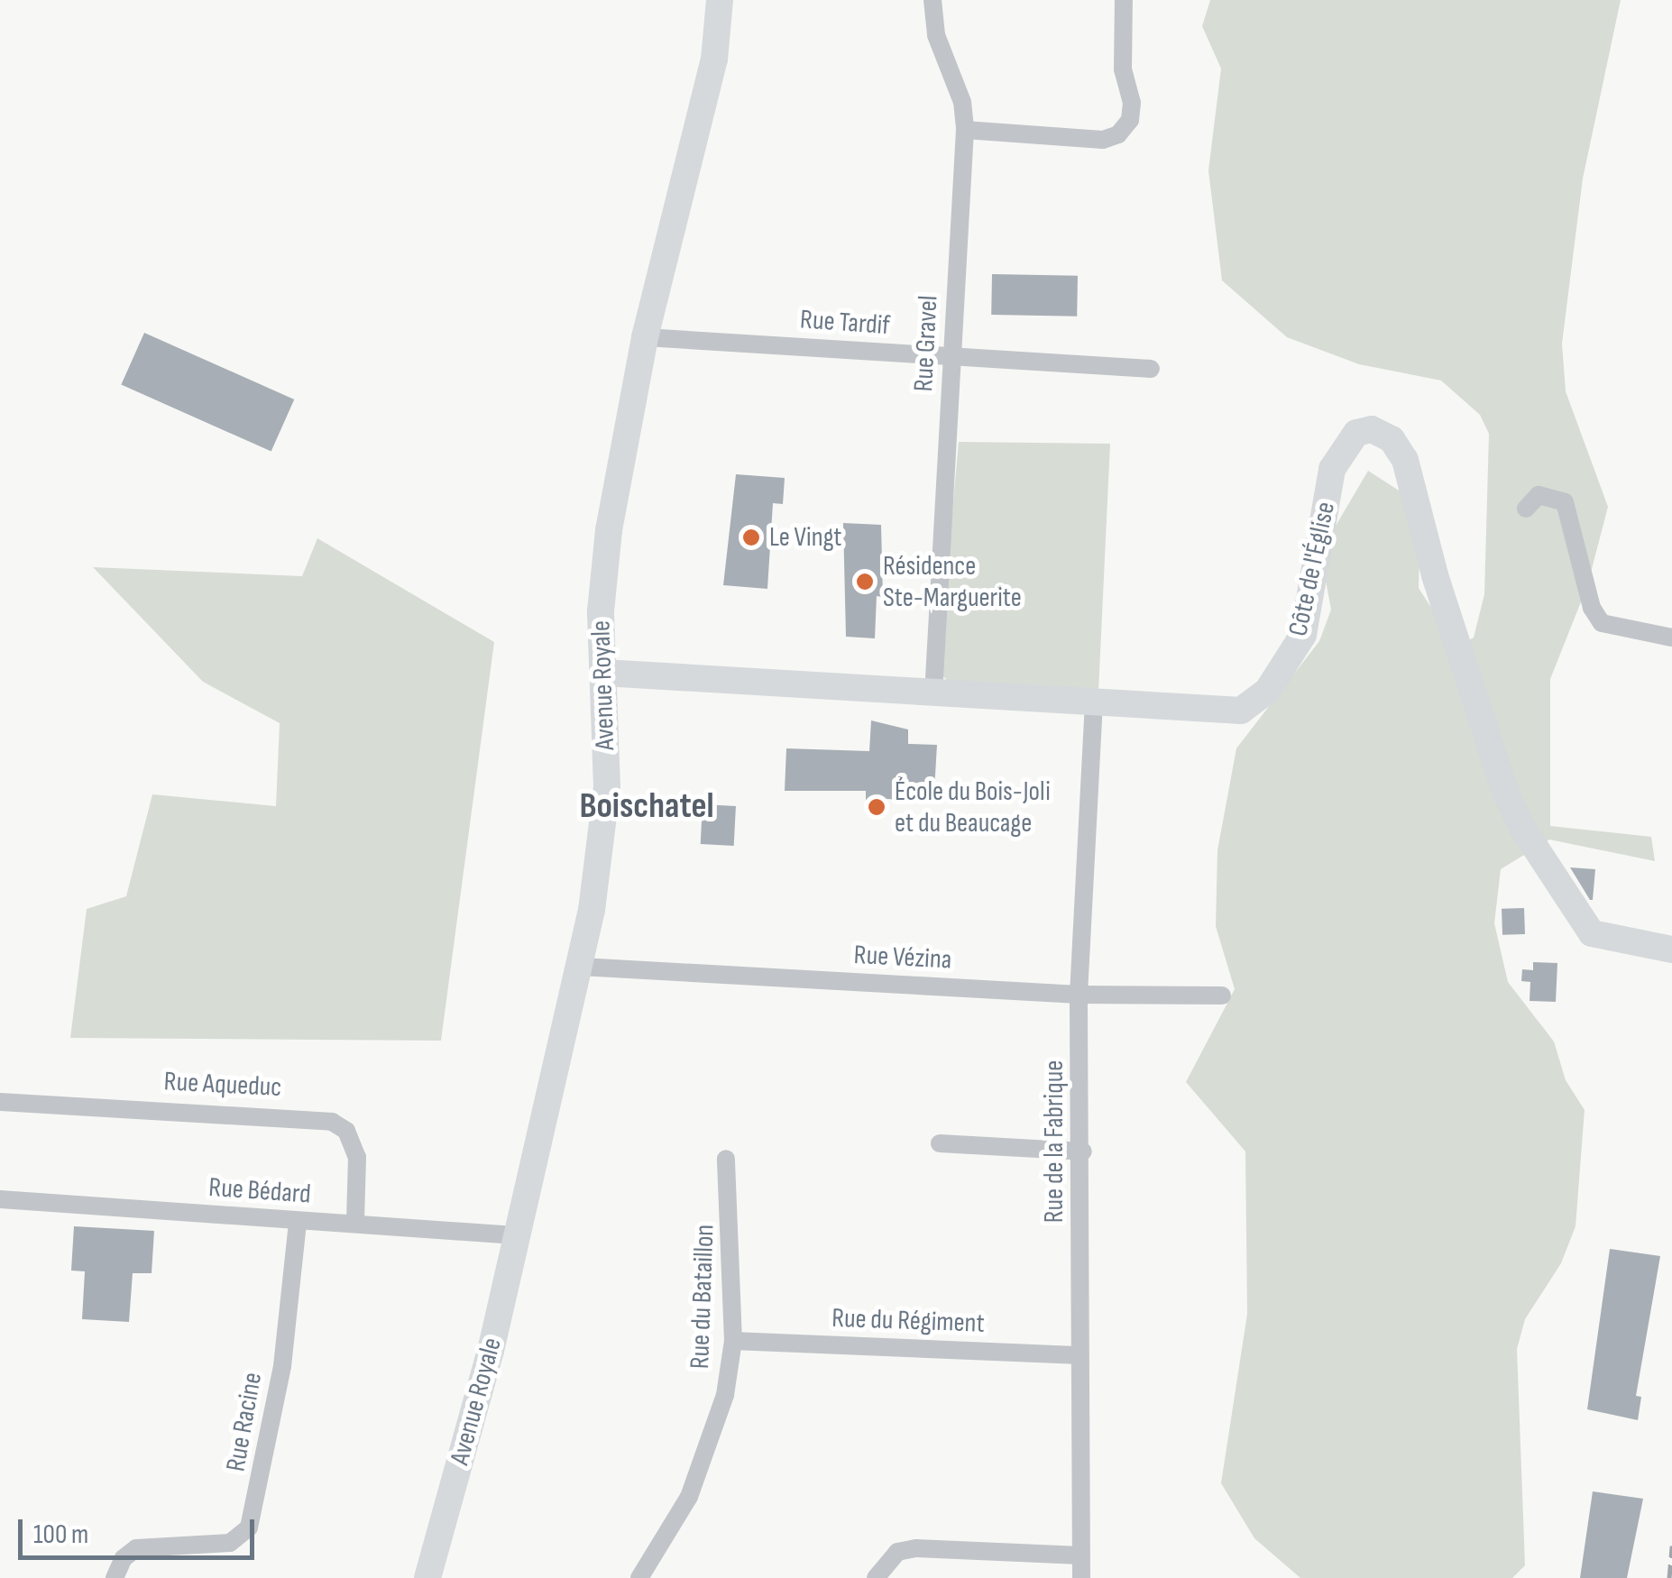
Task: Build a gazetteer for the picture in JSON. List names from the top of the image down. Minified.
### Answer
{"streets":{"main road":["Côte de l'Église","Avenue Royale"],"street":["Rue Tardif","Rue Gravel","Rue Vézina","Rue Aqueduc","Rue de la Fabrique","Rue Bédard","Rue du Bataillon","Rue du Régiment","Rue Racine"]},"crossings":[["Rue Tardif","Rue Gravel"],["Rue Tardif","Avenue Royale"],["Rue Gravel","Côte de l'Église"],["Côte de l'Église","Avenue Royale"],["Côte de l'Église","Rue de la Fabrique"],["Avenue Royale","Rue Vézina"],["Avenue Royale","Rue Bédard"],["Rue Vézina","Rue de la Fabrique"],["Rue Aqueduc","Rue Bédard"],["Rue de la Fabrique","Rue du Régiment"],["Rue Bédard","Rue Racine"],["Rue du Bataillon","Rue du Régiment"]],"districts":["Boischatel"],"places":["Le Vingt","Résidence Ste-Marguerite","École du Bois-Joli et du Beaucage"],"scale_bar":"100 m"}
